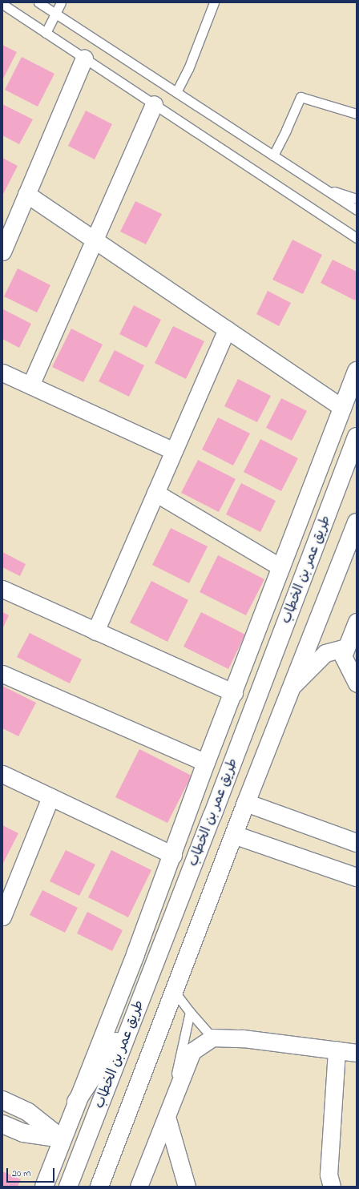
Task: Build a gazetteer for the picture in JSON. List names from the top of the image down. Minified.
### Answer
{"streets":{"main road":["طريق عمر بن الخطاب"]},"scale_bar":"20 m"}
